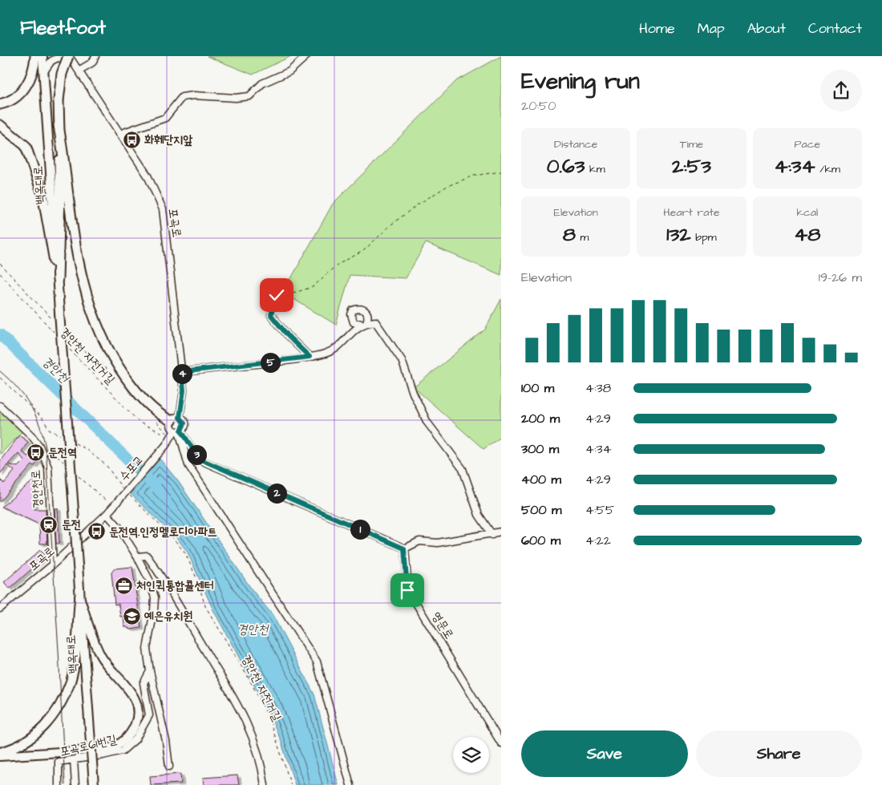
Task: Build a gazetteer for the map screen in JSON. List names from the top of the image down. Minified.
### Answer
{"streets":{"main road":["백옥대로"],"street":["포곡로","수포교","경안천로","영문로","포곡로61번길"],"path":["경안천 자전거길"]},"crossings":[["포곡로","수포교"],["포곡로","경안천로"],["포곡로","포곡로61번길"]],"water":["경안천"],"places":{"bus stop":["화훼단지앞","둔전역","둔전역.인정멜로디아파트"],"station":["둔전"],"office":["처인퀵통합콜센터"],"school or university":["예은유치원"]},"page":{"header":"Fleetfoot","nav":["Home","Map","About","Contact"],"heading":["Evening run","20:50"],"stats":[["Distance","0.63 km"],["Time","2:53"],["Pace","4:34 /km"],["Elevation","8 m"],["Heart rate","132 bpm"],["kcal","48"]],"chart":["Elevation","19–26 m"],"pins":["5","4","3","2","1"],"list":[{"name":"100 m","note":"4:38"},{"name":"200 m","note":"4:29"},{"name":"300 m","note":"4:34"},{"name":"400 m","note":"4:29"},{"name":"500 m","note":"4:55"},{"name":"600 m","note":"4:22"}],"buttons":["Save","Share"]}}
